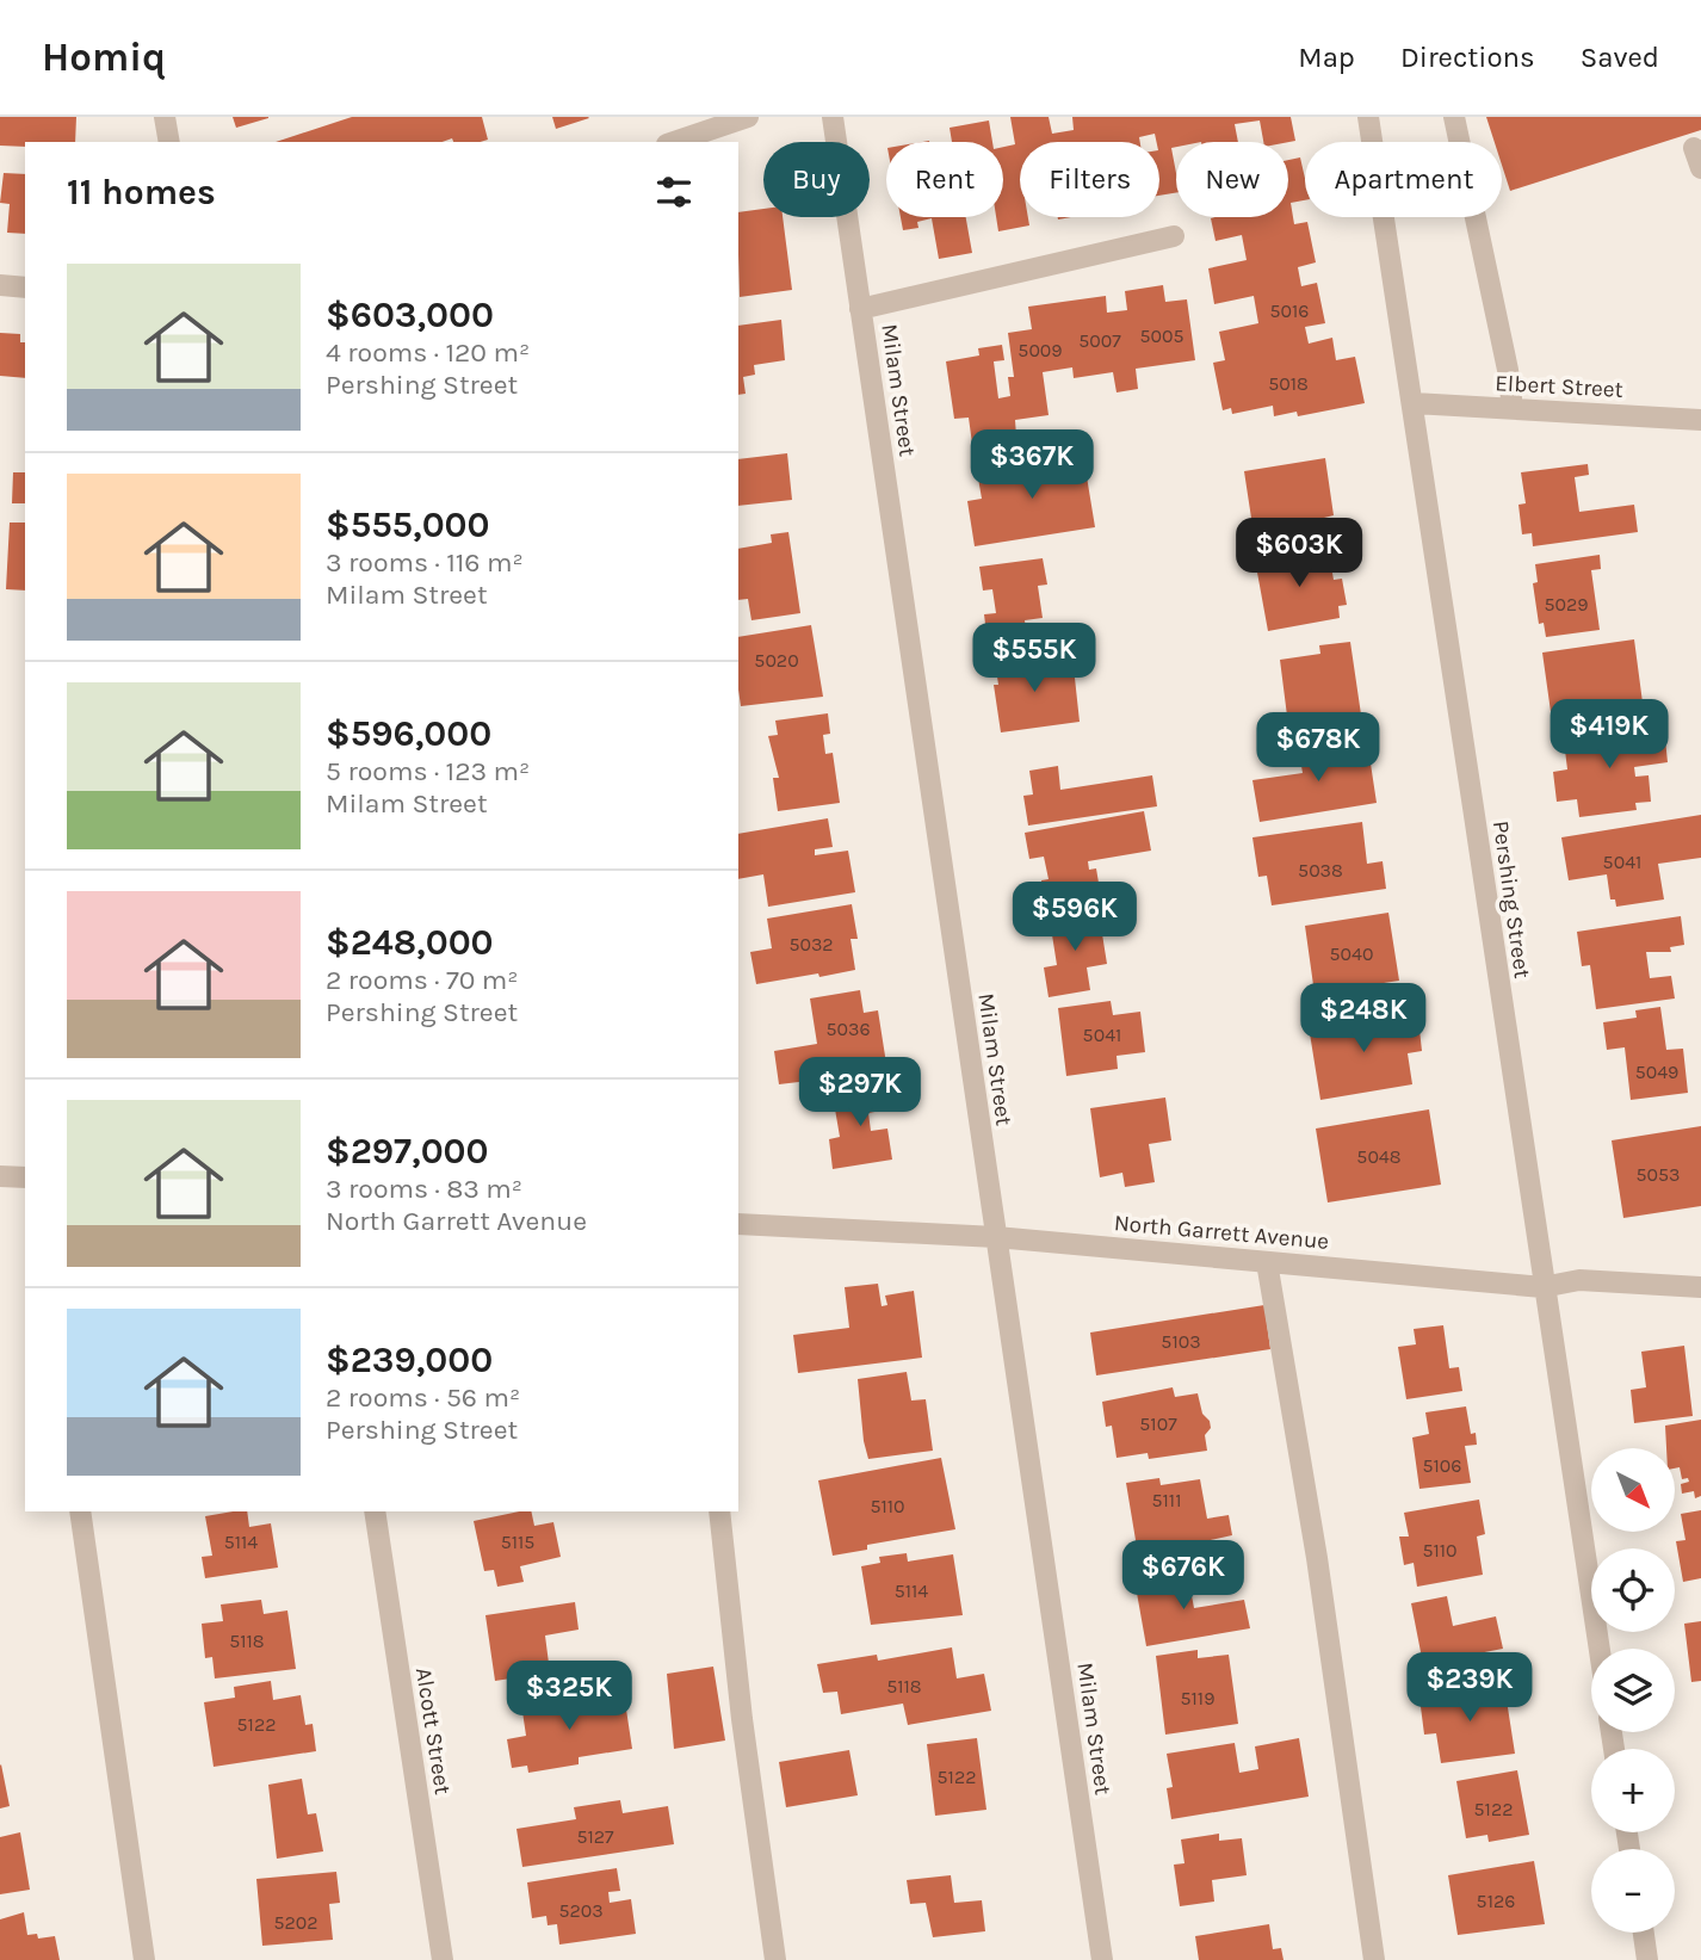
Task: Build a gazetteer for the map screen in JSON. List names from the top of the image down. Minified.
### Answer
{"streets":{"street":["Elbert Street","Milam Street","Pershing Street","North Garrett Avenue","Alcott Street"]},"crossings":[["Elbert Street","Pershing Street"],["Milam Street","North Garrett Avenue"],["Pershing Street","North Garrett Avenue"]],"house_numbers":["5016","5005","5007","5009","5018","5029","5020","5041","5038","5032","5040","5036","5041","5049","5048","5053","5103","5107","5106","5111","5110","5114","5115","5110","5114","5118","5118","5119","5122","5122","5122","5127","5126","5203","5202"],"north":"bottom right","page":{"header":"Homiq","nav":["Map","Directions","Saved"],"chip":["Buy","Rent","Filters","New","Apartment"],"heading":"11 homes","list":[{"name":"$603,000","note":"4 rooms · 120 m² · Pershing Street"},{"name":"$555,000","note":"3 rooms · 116 m² · Milam Street"},{"name":"$596,000","note":"5 rooms · 123 m² · Milam Street"},{"name":"$248,000","note":"2 rooms · 70 m² · Pershing Street"},{"name":"$297,000","note":"3 rooms · 83 m² · North Garrett Avenue"},{"name":"$239,000","note":"2 rooms · 56 m² · Pershing Street"}],"price":["$367K","$603K","$555K","$419K","$678K","$596K","$248K","$297K","$676K","$239K","$325K"],"map_buttons":["+","−"]}}
